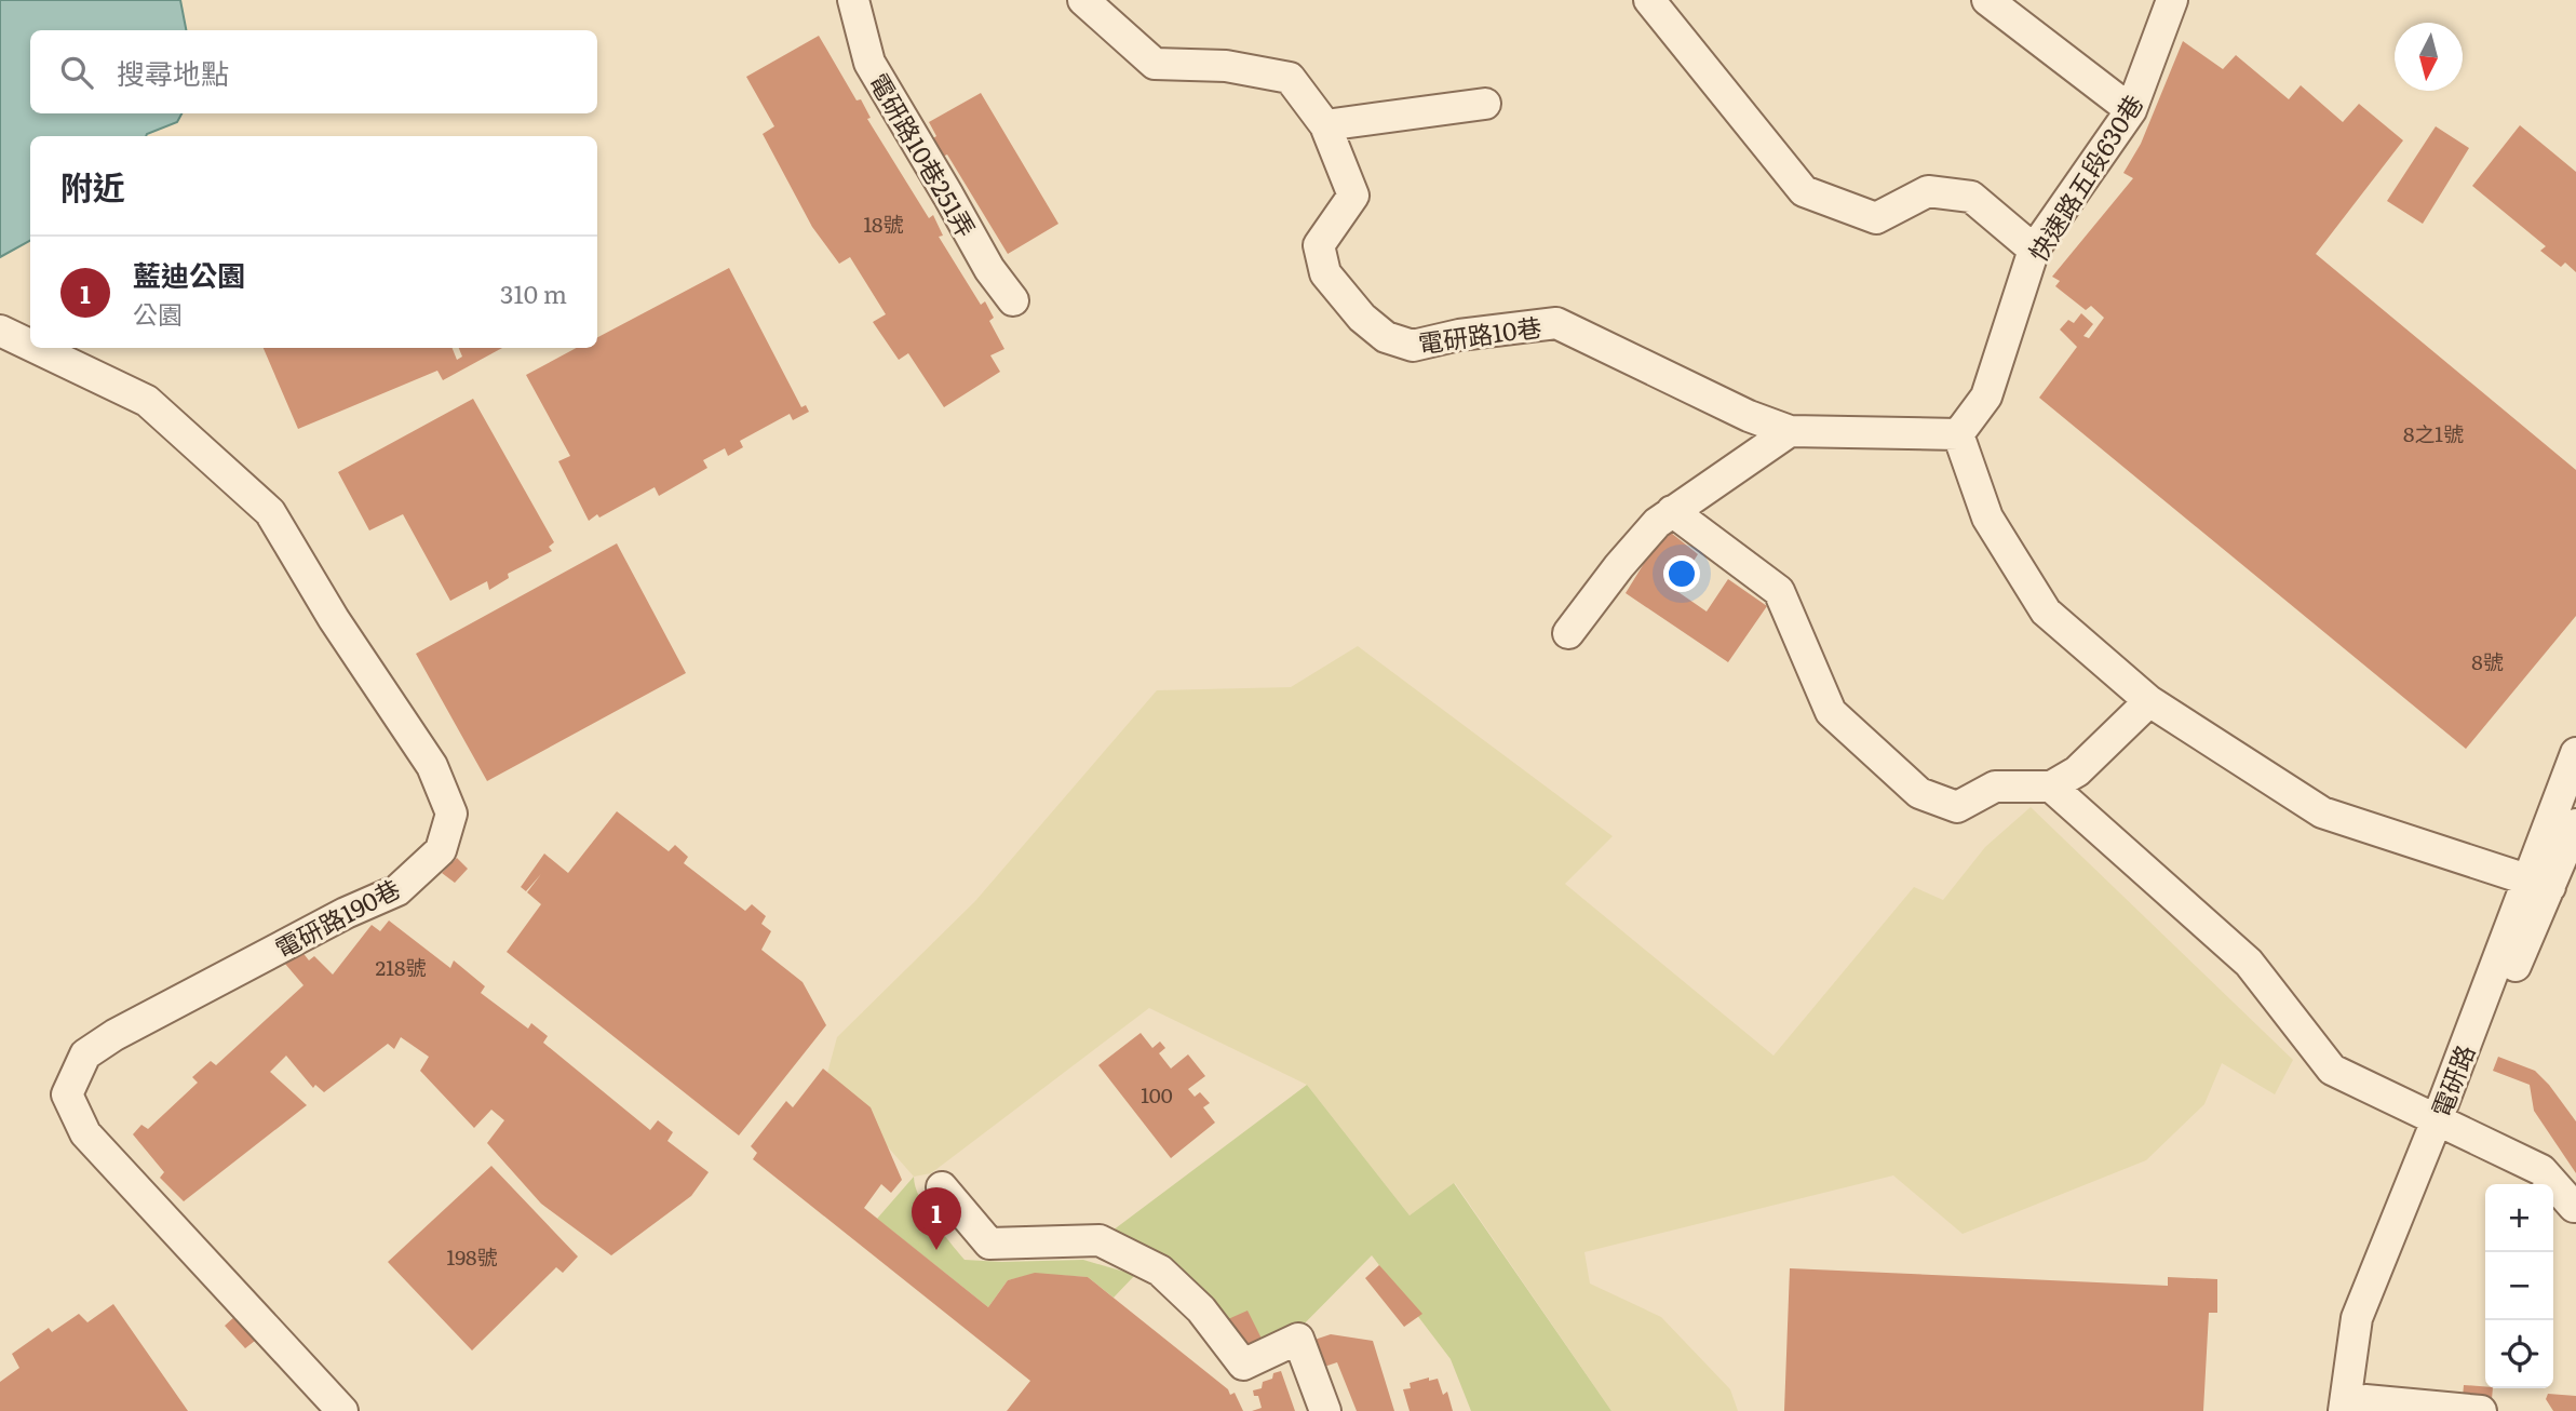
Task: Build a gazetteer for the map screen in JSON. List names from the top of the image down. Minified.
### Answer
{"streets":{"street":["電研路10巷251弄","快速路五段630巷","電研路10巷","電研路190巷","電研路"]},"crossings":[["快速路五段630巷","電研路10巷"]],"house_numbers":["18號","8之1號","8號","218號","100","198號"],"north":"bottom","page":{"search":"搜尋地點","heading":"附近","list":[{"mark":"1","name":"藍迪公園","note":"公園","value":"310 m"}],"map_buttons":["+","−"],"pins":"1"}}
